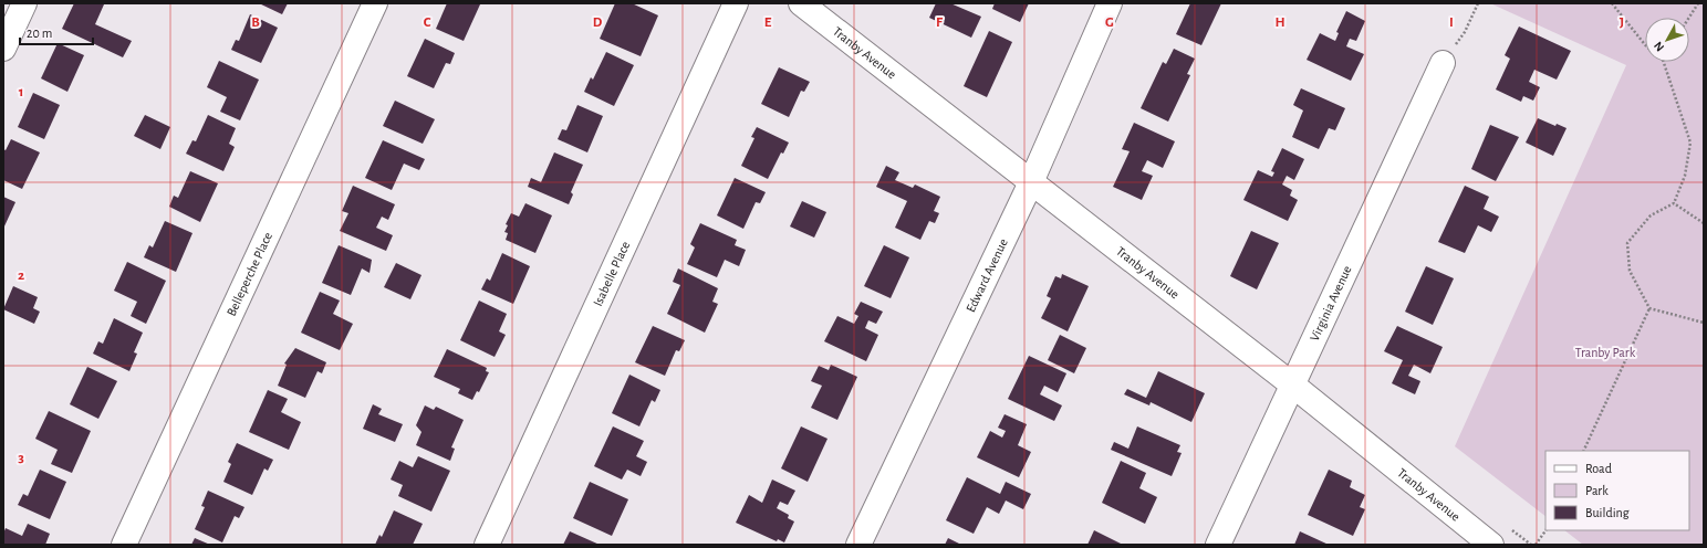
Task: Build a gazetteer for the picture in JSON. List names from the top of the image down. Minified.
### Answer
{"streets":{"street":["Tranby Avenue","Belleperche Place","Isabelle Place","Edward Avenue","Virginia Avenue"]},"crossings":[["Tranby Avenue","Edward Avenue"],["Tranby Avenue","Virginia Avenue"]],"parks":["Tranby Park"],"legend":["Road","Park","Building"],"scale_bar":"20 m","north":"bottom left","grid":{"columns":["B","C","D","E","F","G","H","I","J"],"rows":["1","2","3"]}}
